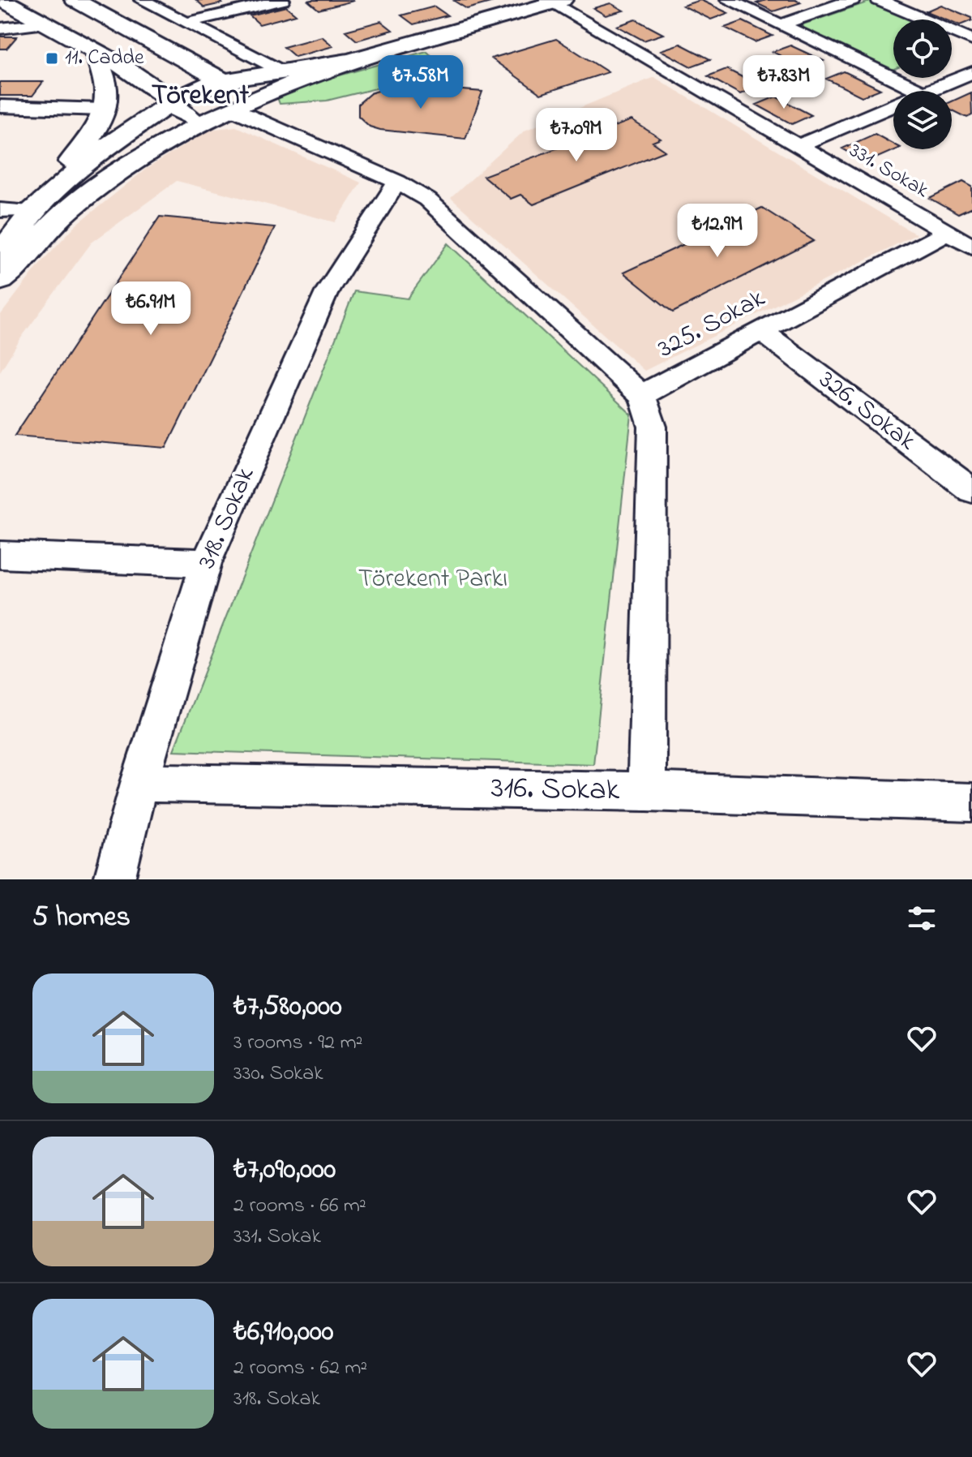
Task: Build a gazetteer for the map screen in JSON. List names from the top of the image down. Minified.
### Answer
{"streets":{"street":["331. Sokak","325. Sokak","326. Sokak","318. Sokak","316. Sokak"]},"crossings":[["331. Sokak","325. Sokak"],["325. Sokak","326. Sokak"],["318. Sokak","316. Sokak"]],"districts":["Törekent"],"parks":["Törekent Parkı"],"places":{"transit":["11. Cadde"]},"page":{"price":["₺7.58M","₺7.83M","₺7.09M","₺12.9M","₺6.91M"],"heading":"5 homes","list":[{"name":"₺7,580,000","note":"3 rooms · 92 m² · 330. Sokak"},{"name":"₺7,090,000","note":"2 rooms · 66 m² · 331. Sokak"},{"name":"₺6,910,000","note":"2 rooms · 62 m² · 318. Sokak"}]}}
